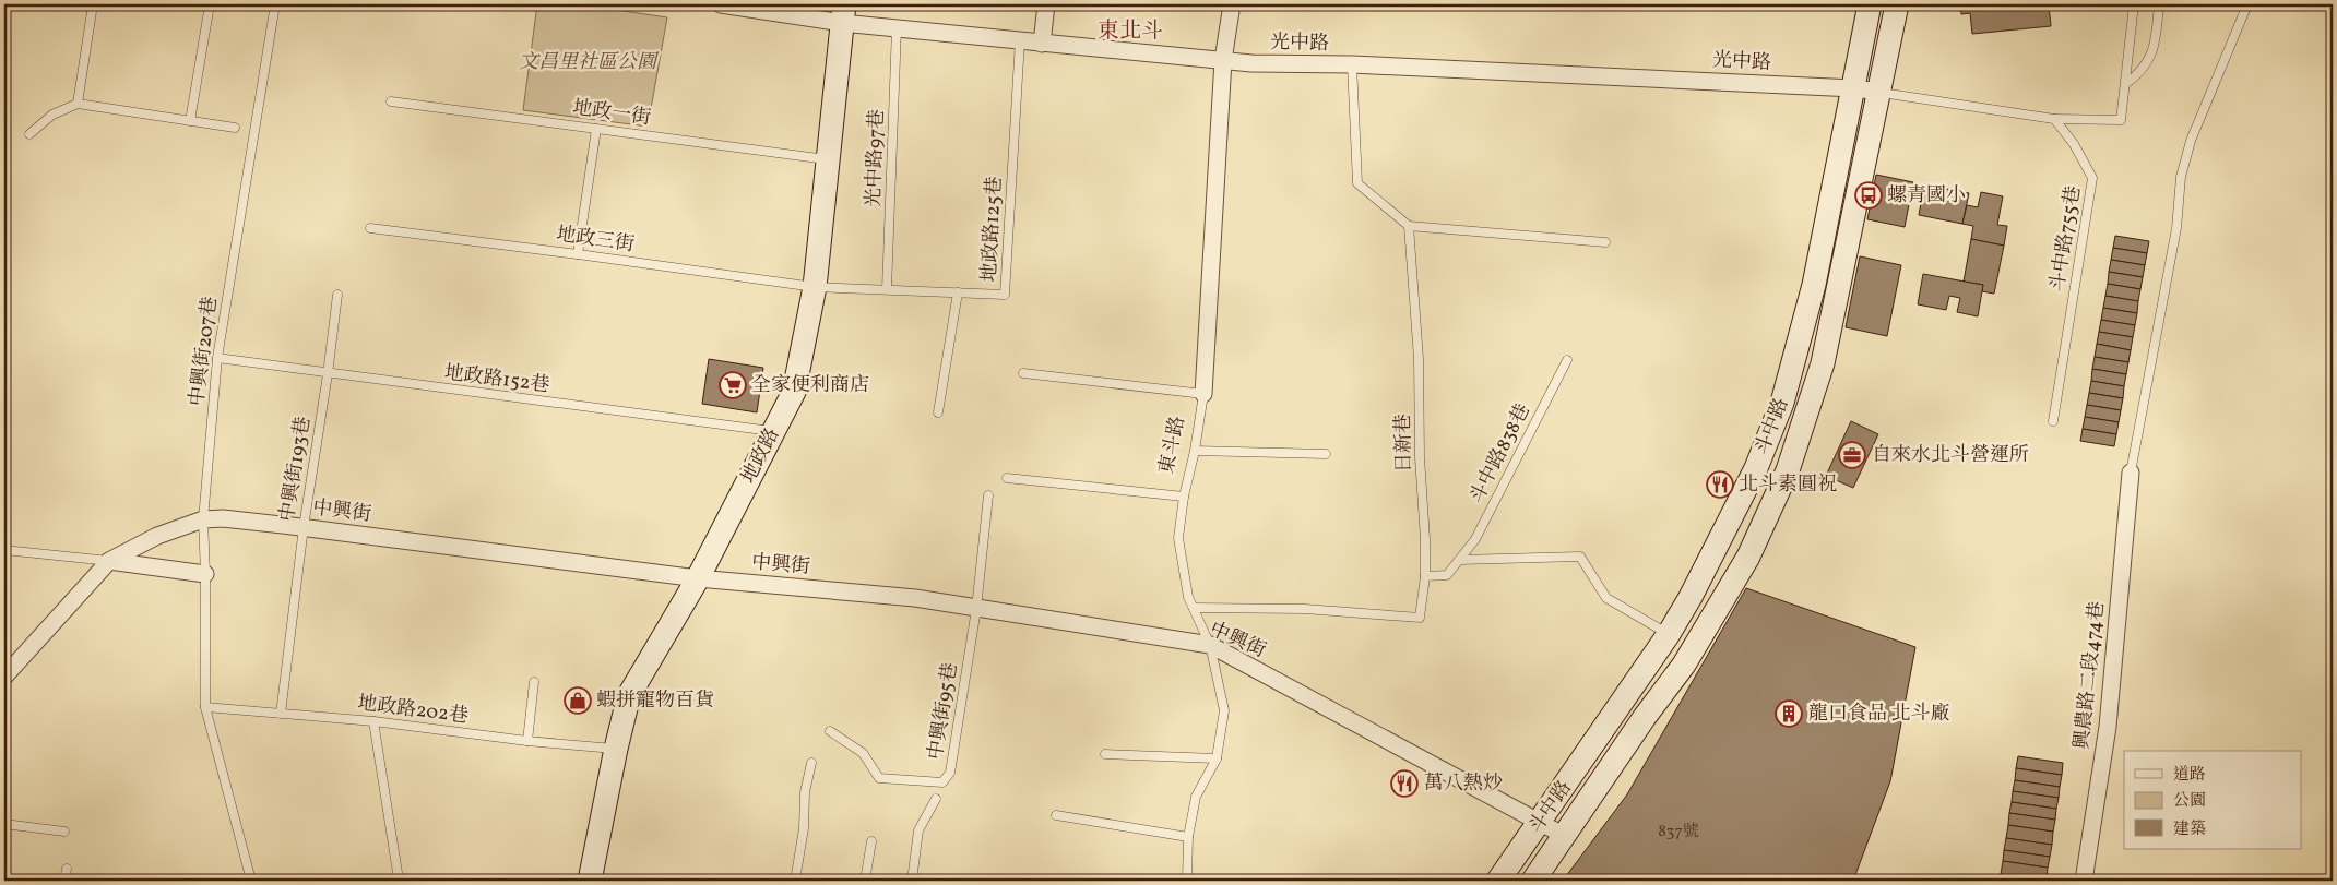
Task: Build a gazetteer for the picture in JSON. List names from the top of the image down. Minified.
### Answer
{"streets":{"main road":["斗中路","地政路"],"street":["光中路","東斗路","中興街","興農路二段474巷"],"lane":["地政一街","光中路97巷","地政路125巷","斗中路755巷","地政三街","中興街207巷","地政路152巷","日新巷","斗中路838巷","中興街193巷","地政路202巷","中興街95巷"]},"crossings":[["光中路","光中路97巷"],["光中路","地政路125巷"],["光中路","斗中路"],["光中路","東斗路"],["光中路","地政路"],["地政一街","地政路"],["光中路97巷","地政路125巷"],["地政路125巷","地政三街"],["地政路125巷","地政路"],["地政三街","地政路"],["中興街207巷","地政路152巷"],["中興街207巷","中興街"],["中興街207巷","地政路202巷"],["地政路152巷","地政路"],["地政路152巷","中興街193巷"],["斗中路","中興街"],["日新巷","東斗路"],["日新巷","斗中路838巷"],["東斗路","中興街"],["地政路","中興街"],["地政路","地政路202巷"],["中興街193巷","中興街"],["中興街193巷","地政路202巷"],["中興街","中興街95巷"]],"districts":["東北斗"],"parks":["文昌里社區公園"],"places":{"bus stop":["螺青國小"],"supermarket":["全家便利商店"],"office":["自來水北斗營運所"],"restaurant":["北斗素圓祝","萬八熱炒"],"shop":["蝦拼寵物百貨"],"building":["龍口食品 北斗廠"]},"house_numbers":["837號"],"legend":["道路","公園","建築"]}
